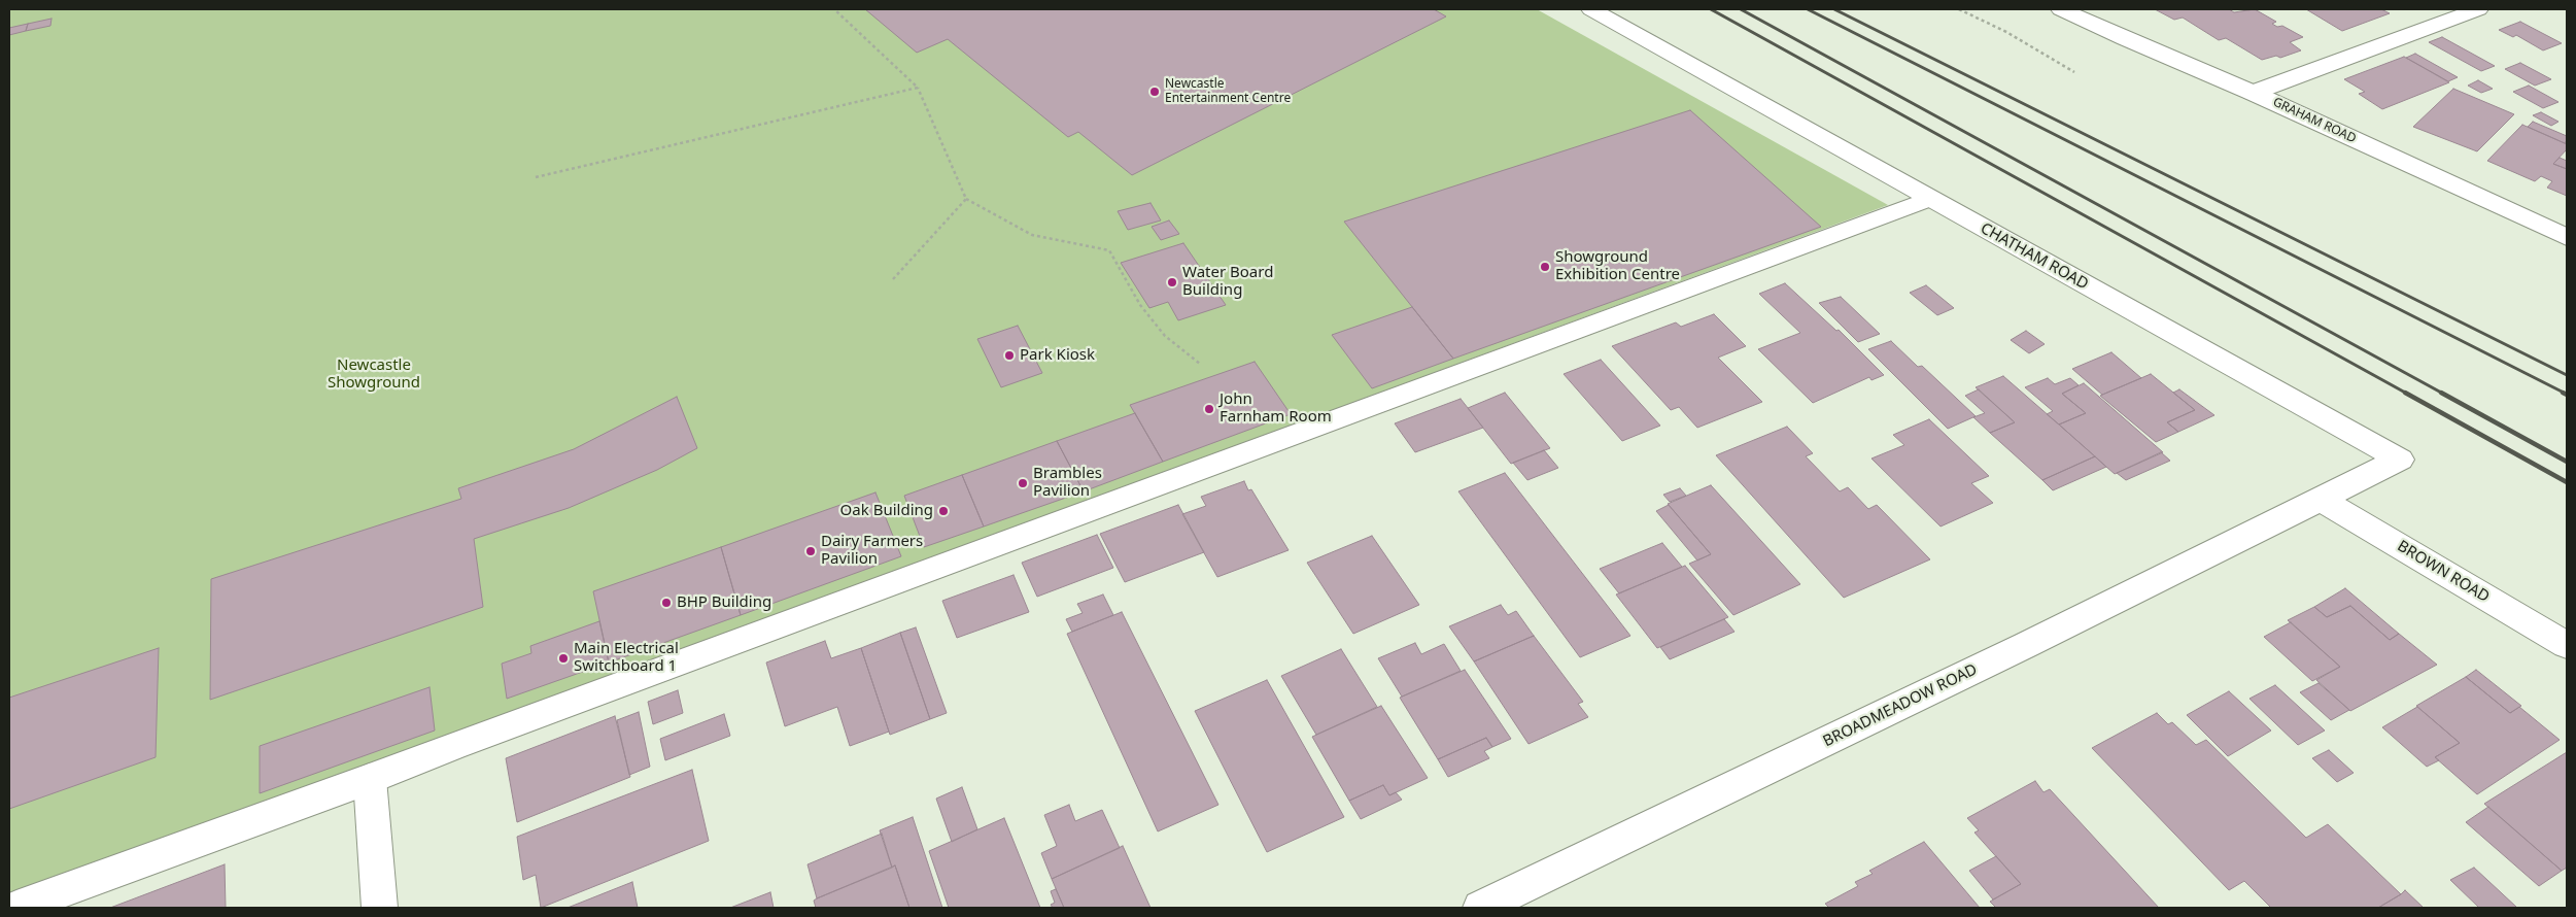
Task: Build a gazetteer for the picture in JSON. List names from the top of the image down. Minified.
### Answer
{"streets":{"street":["GRAHAM ROAD","CHATHAM ROAD","BROWN ROAD","BROADMEADOW ROAD"]},"crossings":[["CHATHAM ROAD","BROWN ROAD"],["CHATHAM ROAD","BROADMEADOW ROAD"],["BROWN ROAD","BROADMEADOW ROAD"]],"parks":["Newcastle Showground"],"places":["Newcastle Entertainment Centre","Showground Exhibition Centre","Water Board Building","Park Kiosk","John Farnham Room","Brambles Pavilion","Oak Building","Dairy Farmers Pavilion","BHP Building","Main Electrical Switchboard 1"]}
